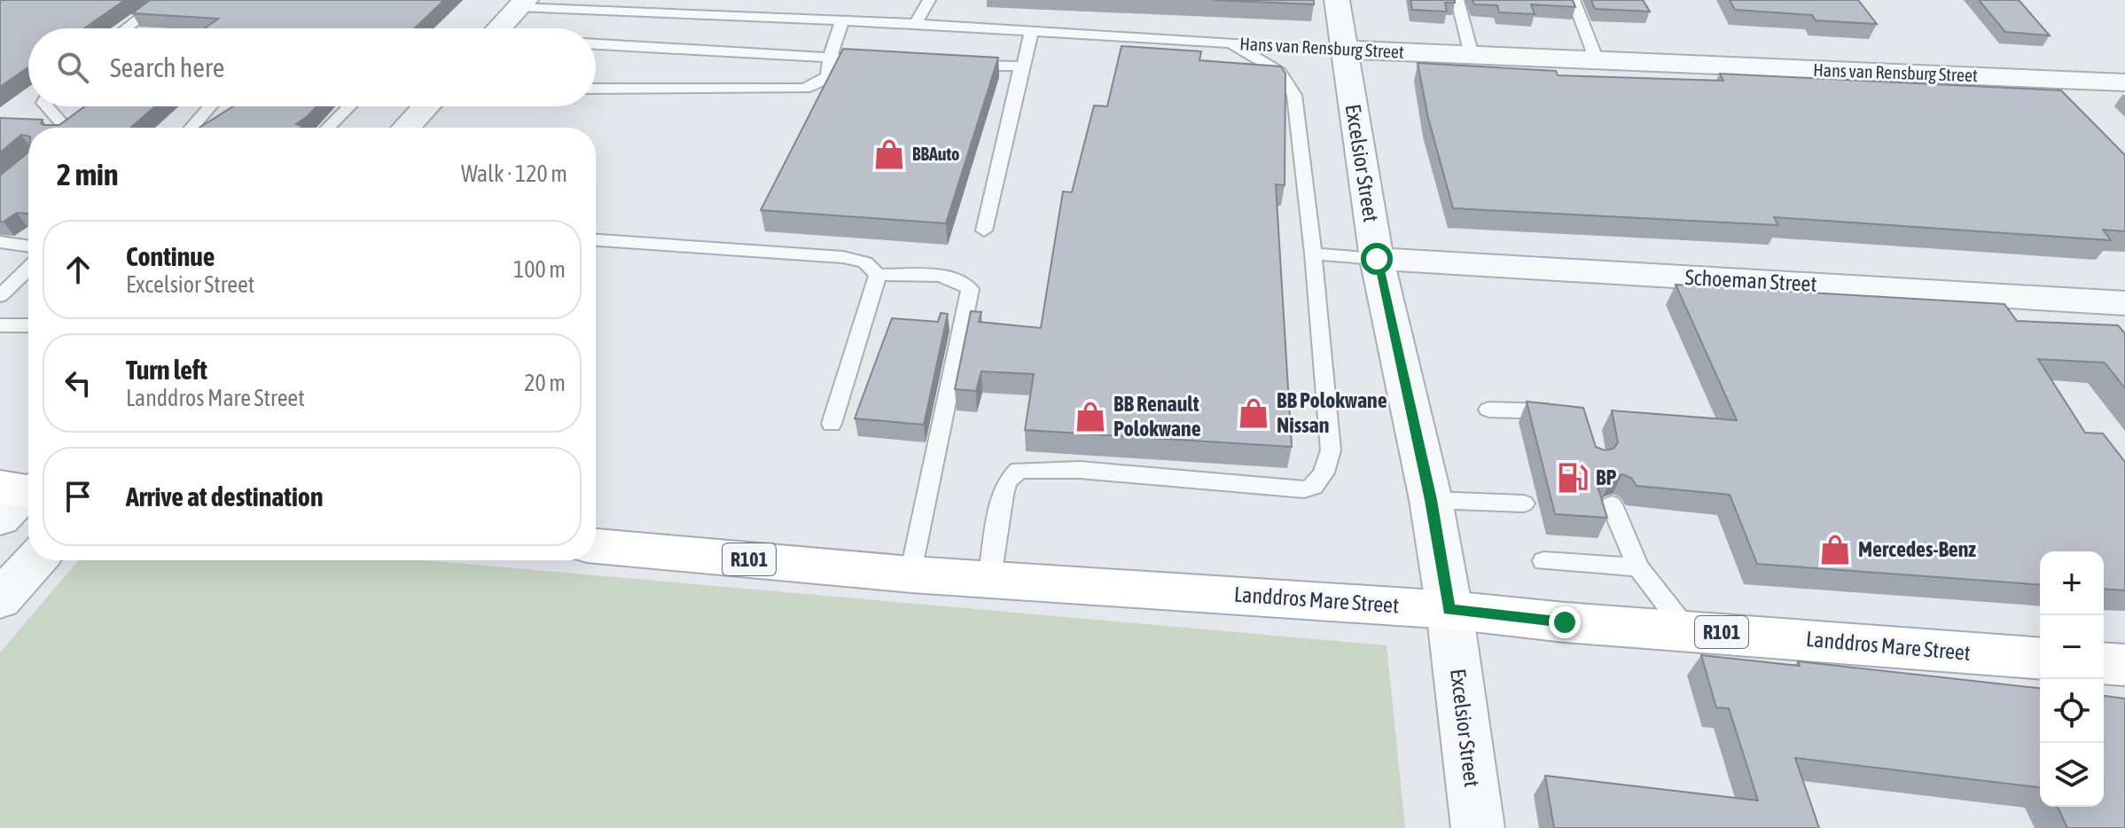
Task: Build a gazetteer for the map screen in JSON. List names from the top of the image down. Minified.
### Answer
{"streets":{"main road":["R101","Landdros Mare Street"],"street":["Hans van Rensburg Street","Excelsior Street","Schoeman Street"]},"crossings":[["Hans van Rensburg Street","Excelsior Street"],["Excelsior Street","Schoeman Street"],["Excelsior Street","Landdros Mare Street"]],"places":{"shop":["BBAuto","BB Polokwane Nissan","BB Renault Polokwane","Mercedes-Benz"],"fuel station":["BP"]},"page":{"search":"Search here","heading":["2 min","Walk · 120 m"],"list":[["Continue","Excelsior Street","100 m"],["Turn left","Landdros Mare Street","20 m"],"Arrive at destination"],"map_buttons":["+","−"]}}
